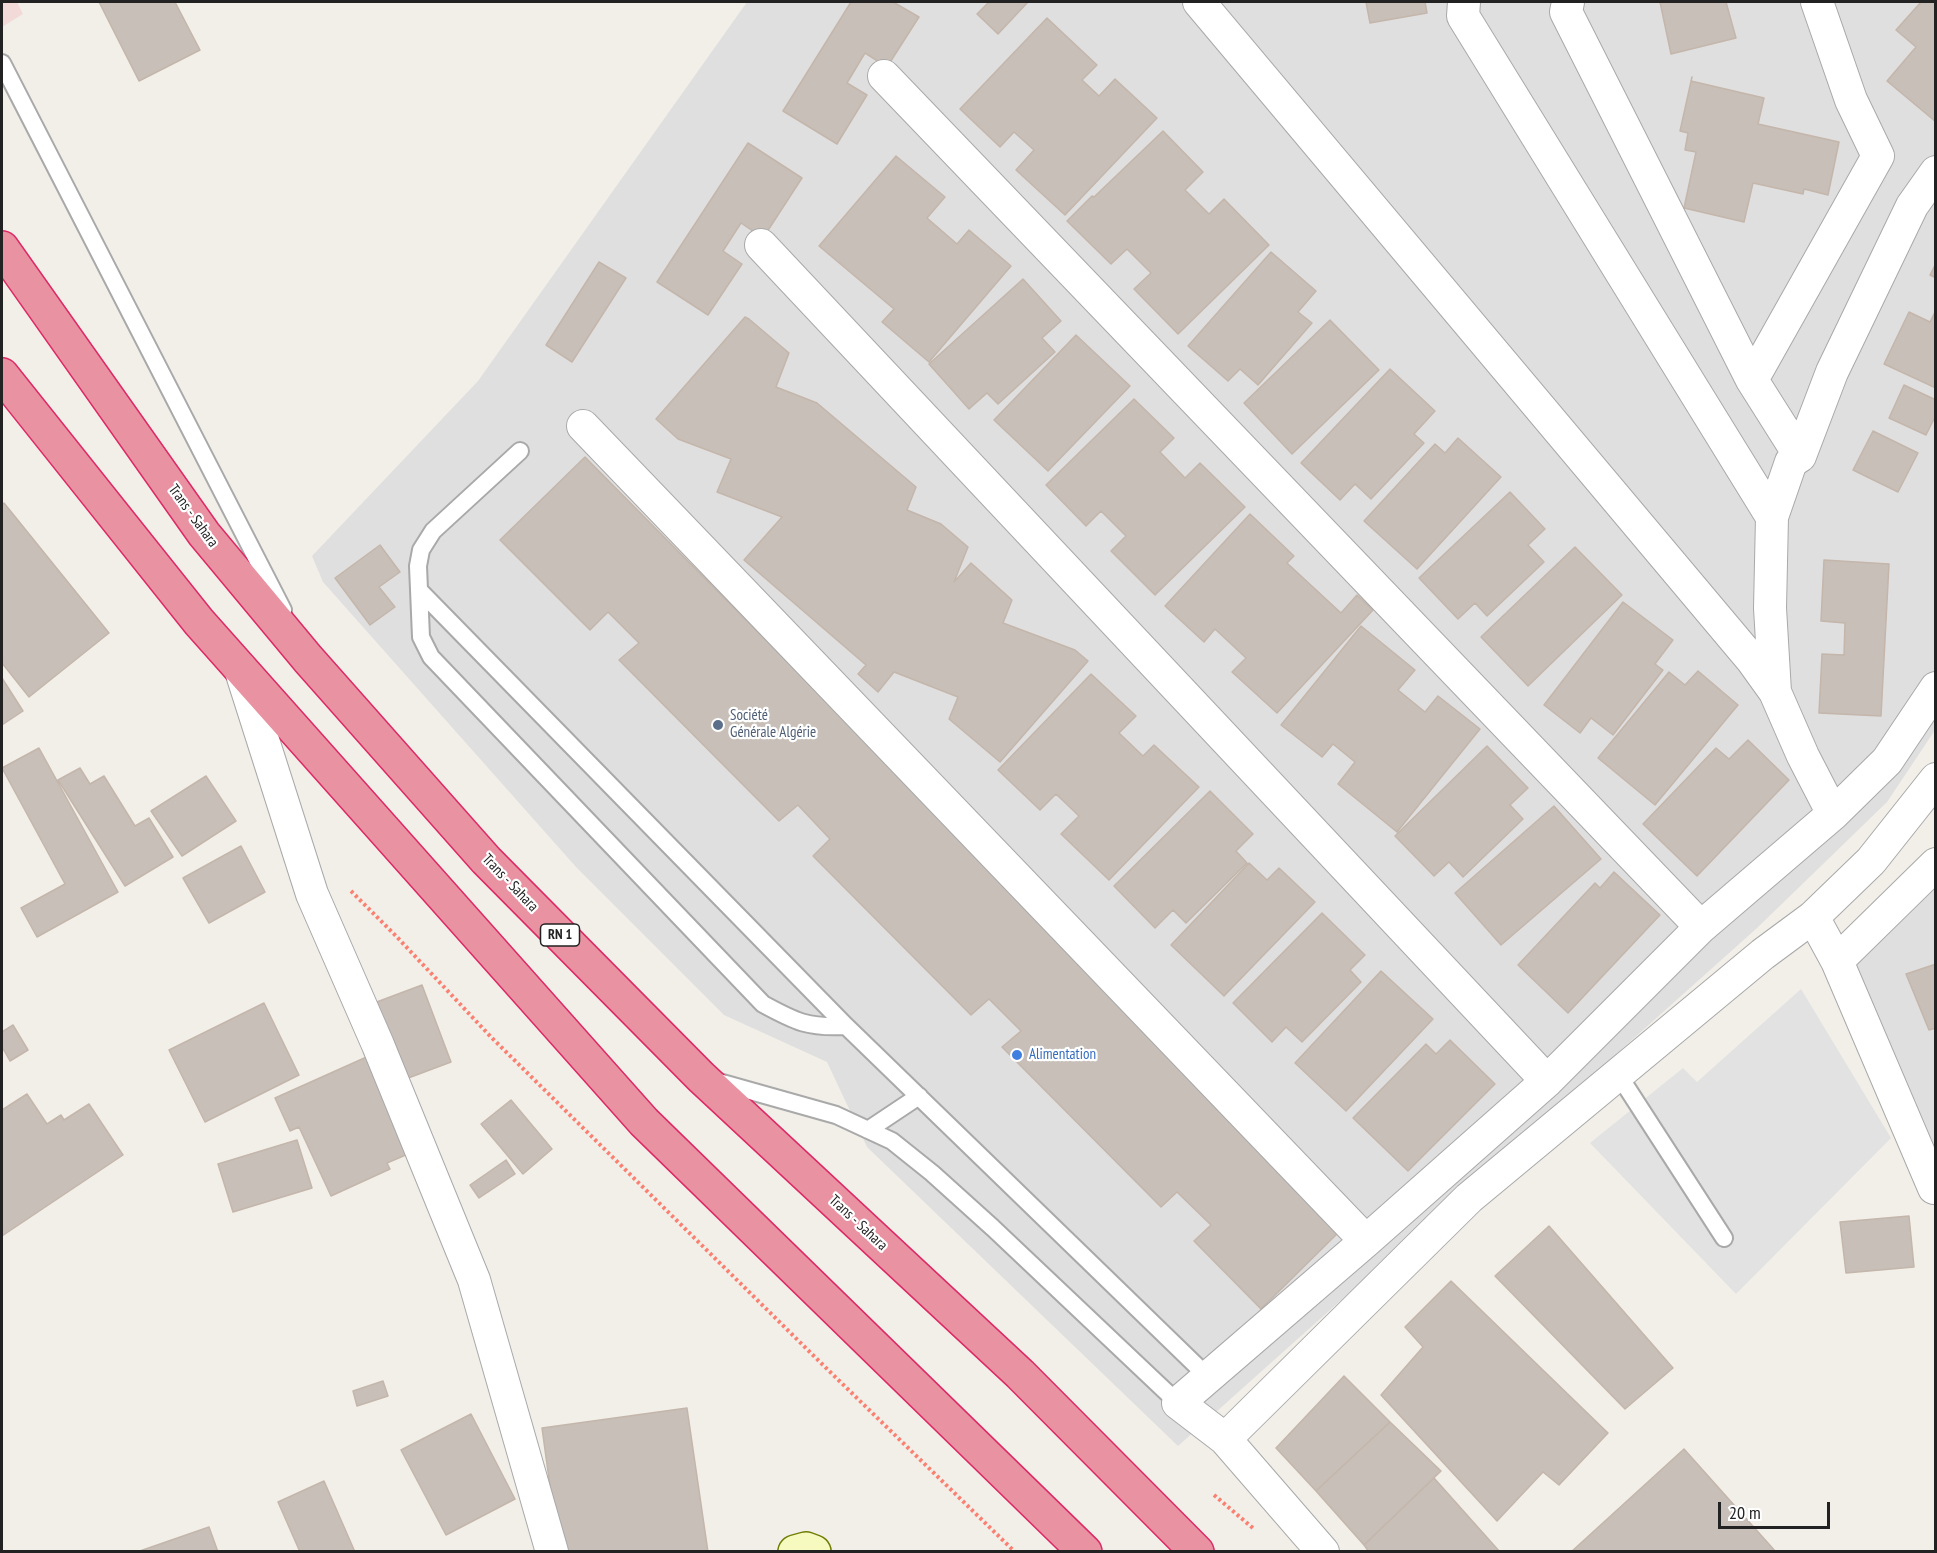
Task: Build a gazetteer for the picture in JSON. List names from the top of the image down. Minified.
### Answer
{"streets":{"highway":["Trans - Sahara","RN 1"]},"places":["Société Générale Algérie","Alimentation"],"scale_bar":"20 m"}
